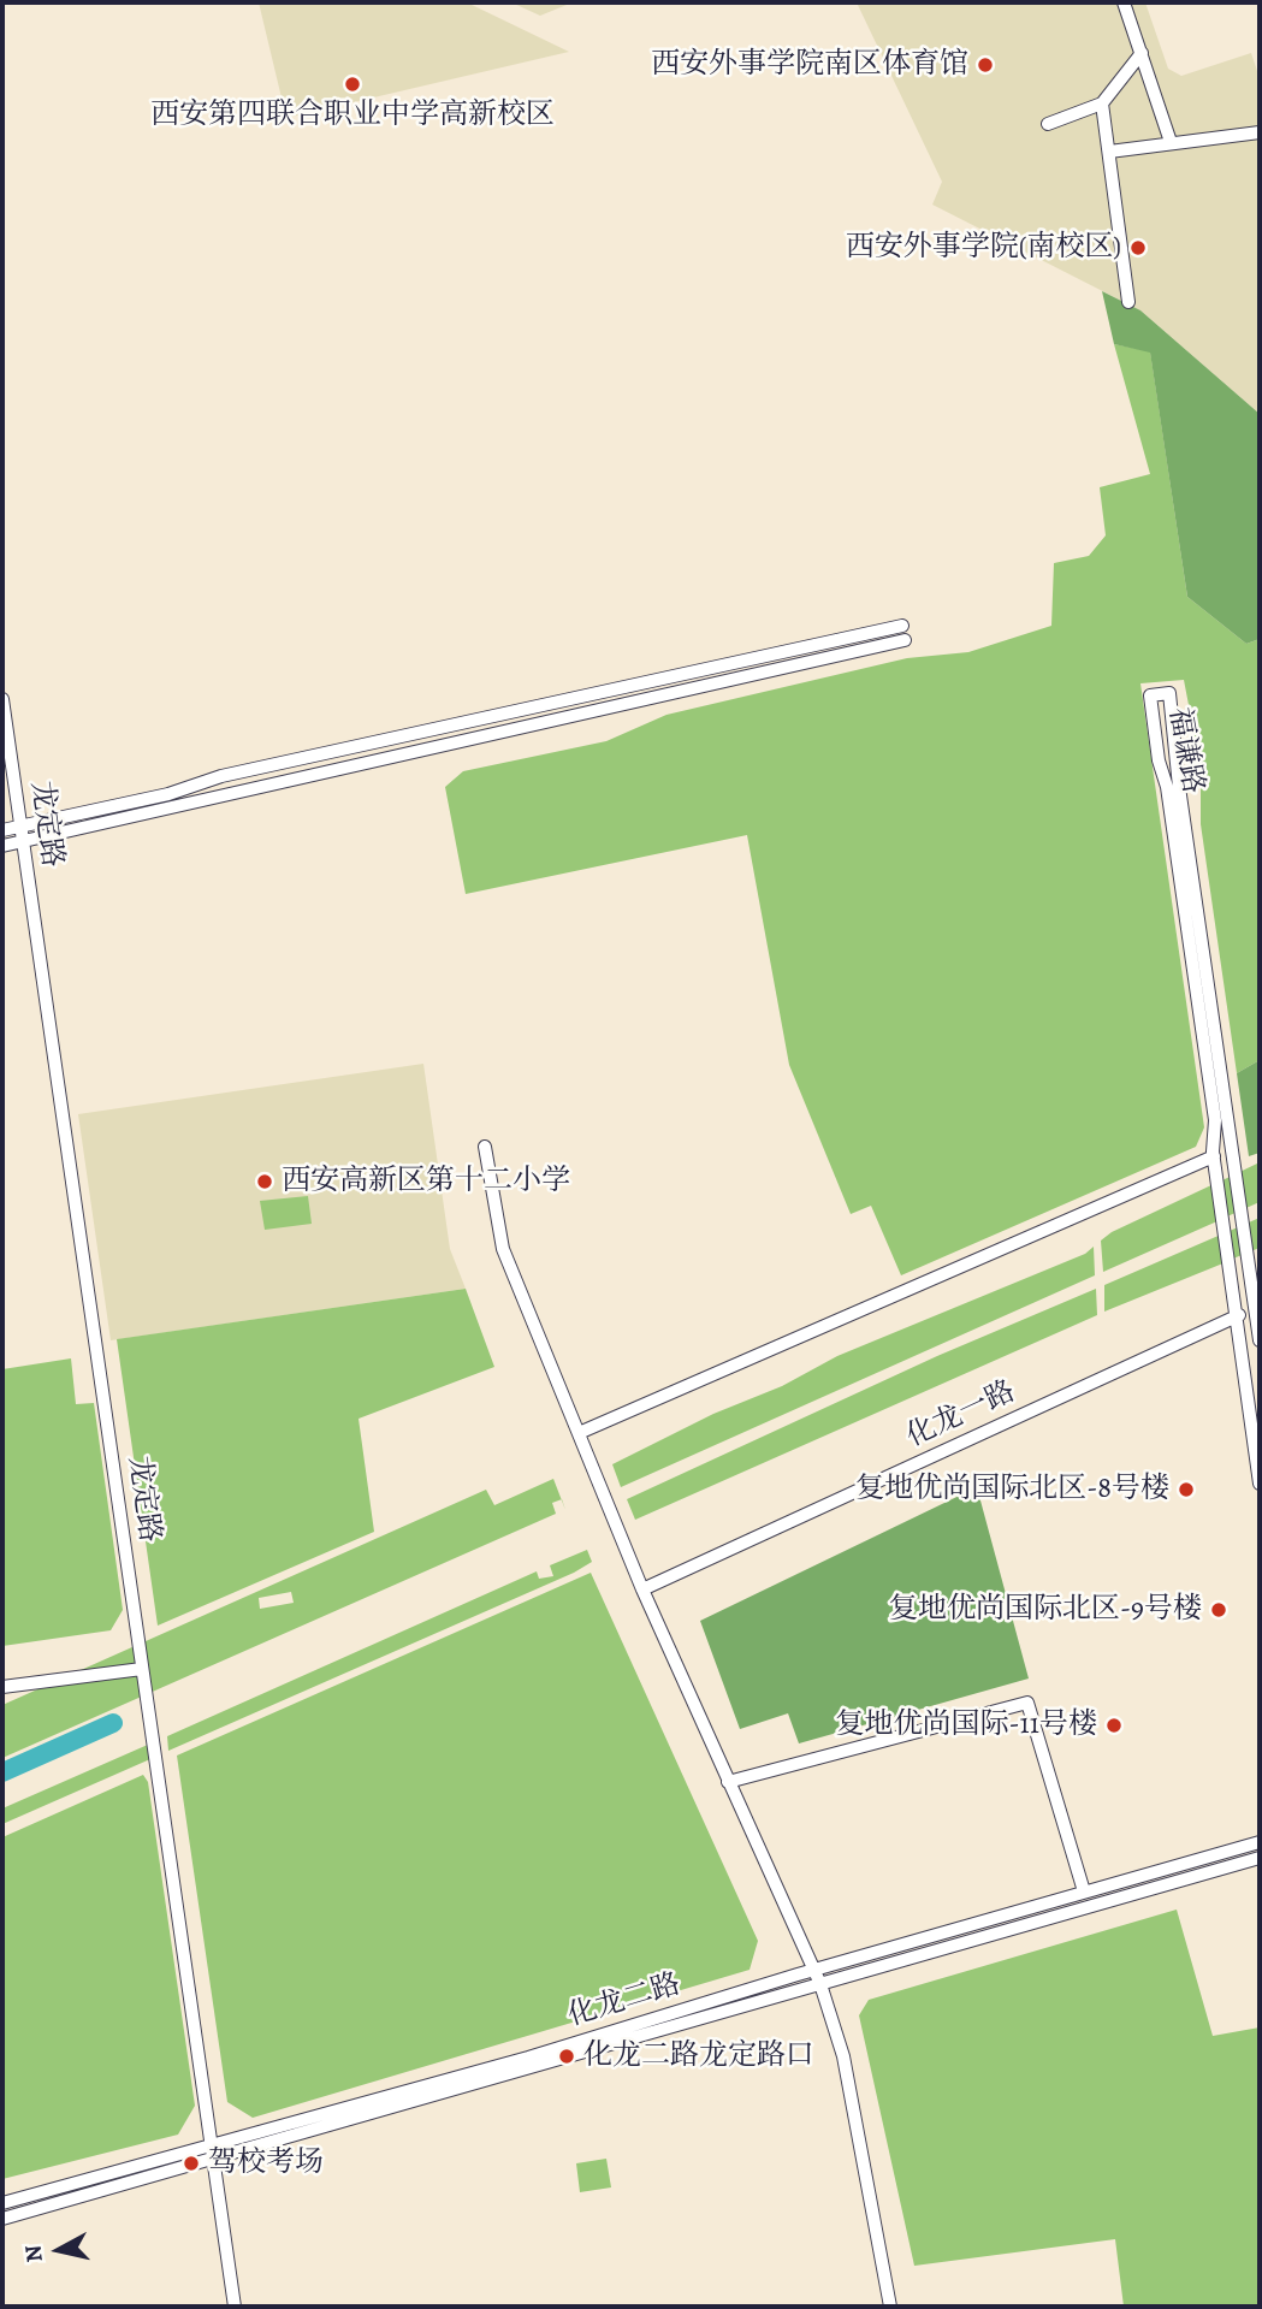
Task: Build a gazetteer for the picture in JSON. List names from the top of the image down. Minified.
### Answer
{"streets":{"street":["福谦路","龙定路","化龙一路","化龙二路"]},"crossings":[["福谦路","化龙一路"],["龙定路","化龙二路"]],"places":["西安外事学院南区体育馆","西安第四联合职业中学高新校区","西安外事学院(南校区)","西安高新区第十二小学","复地优尚国际北区-8号楼","复地优尚国际北区-9号楼","复地优尚国际-11号楼","化龙二路龙定路口","驾校考场"],"north":"left"}
